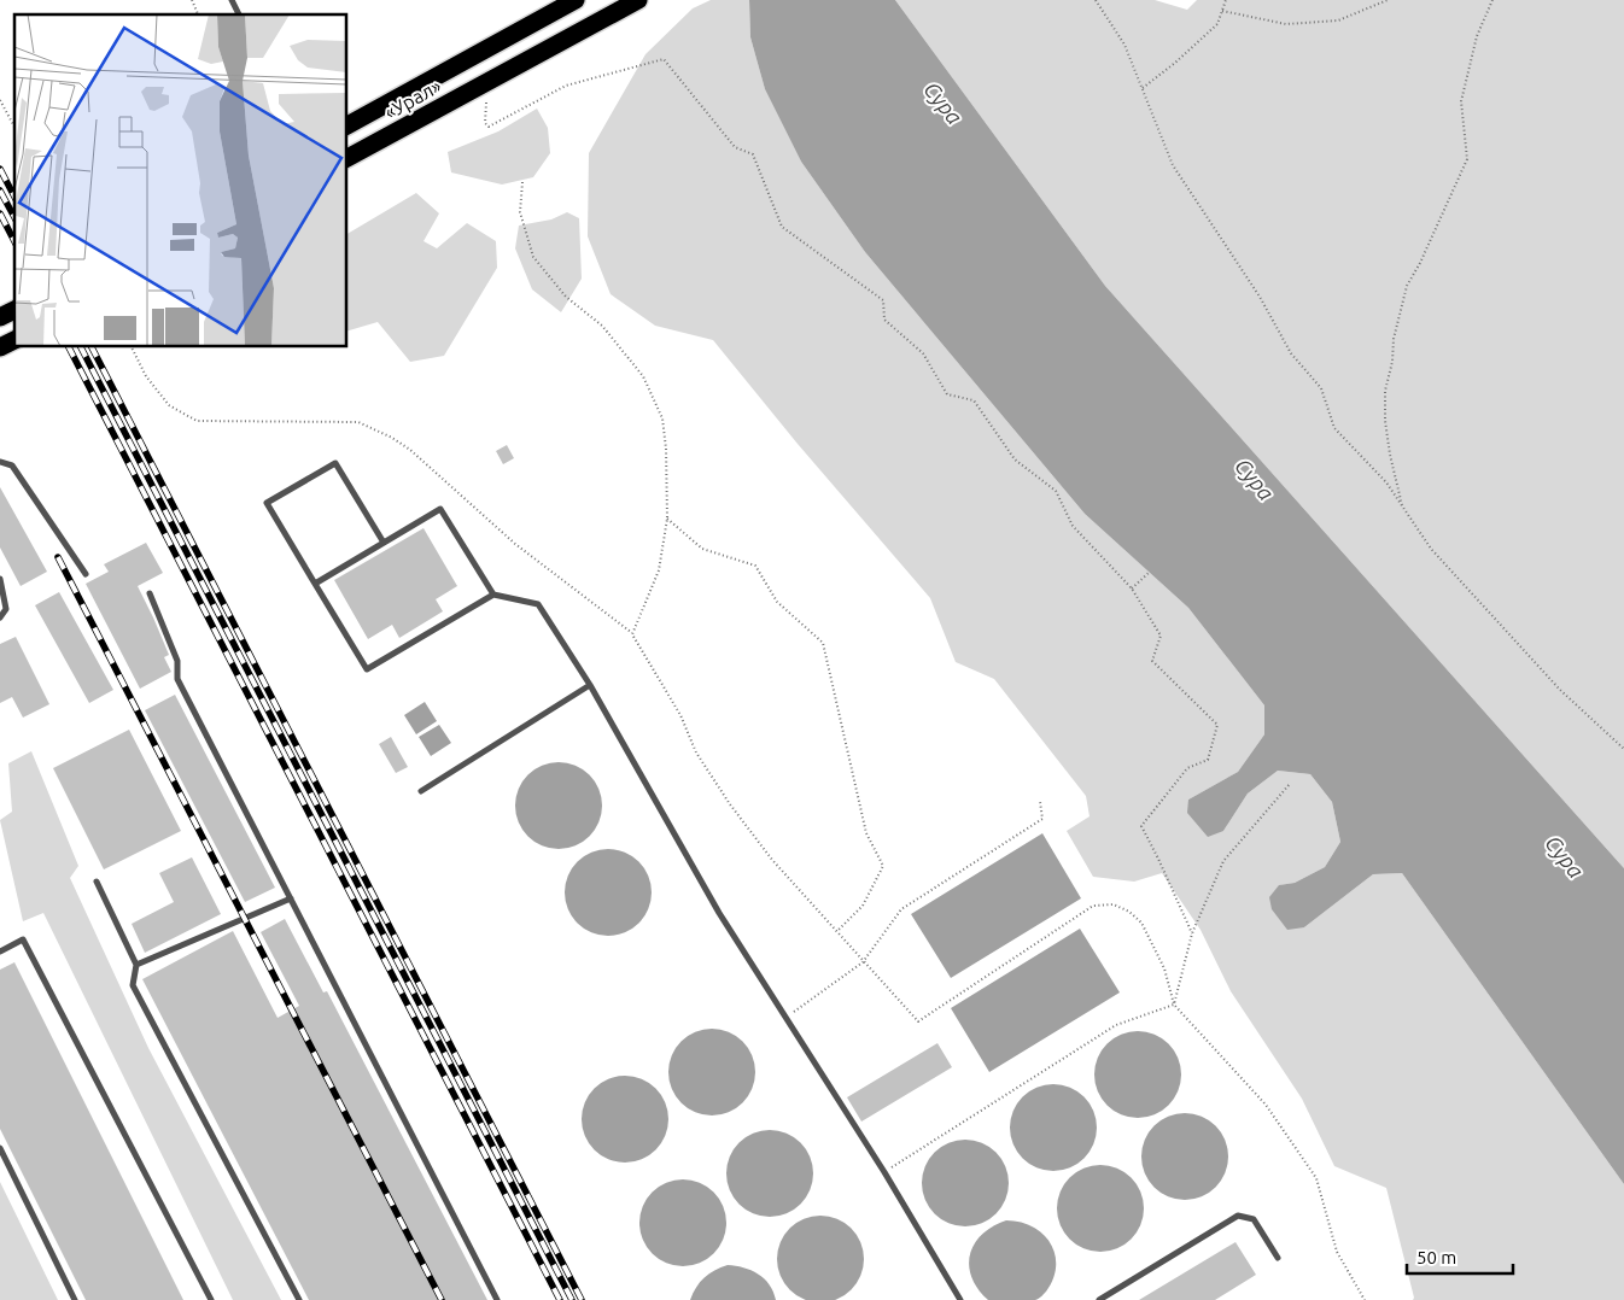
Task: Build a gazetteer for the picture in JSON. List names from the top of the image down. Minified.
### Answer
{"streets":{"highway":["«Урал»"]},"water":["Сура"],"scale_bar":"50 m"}
